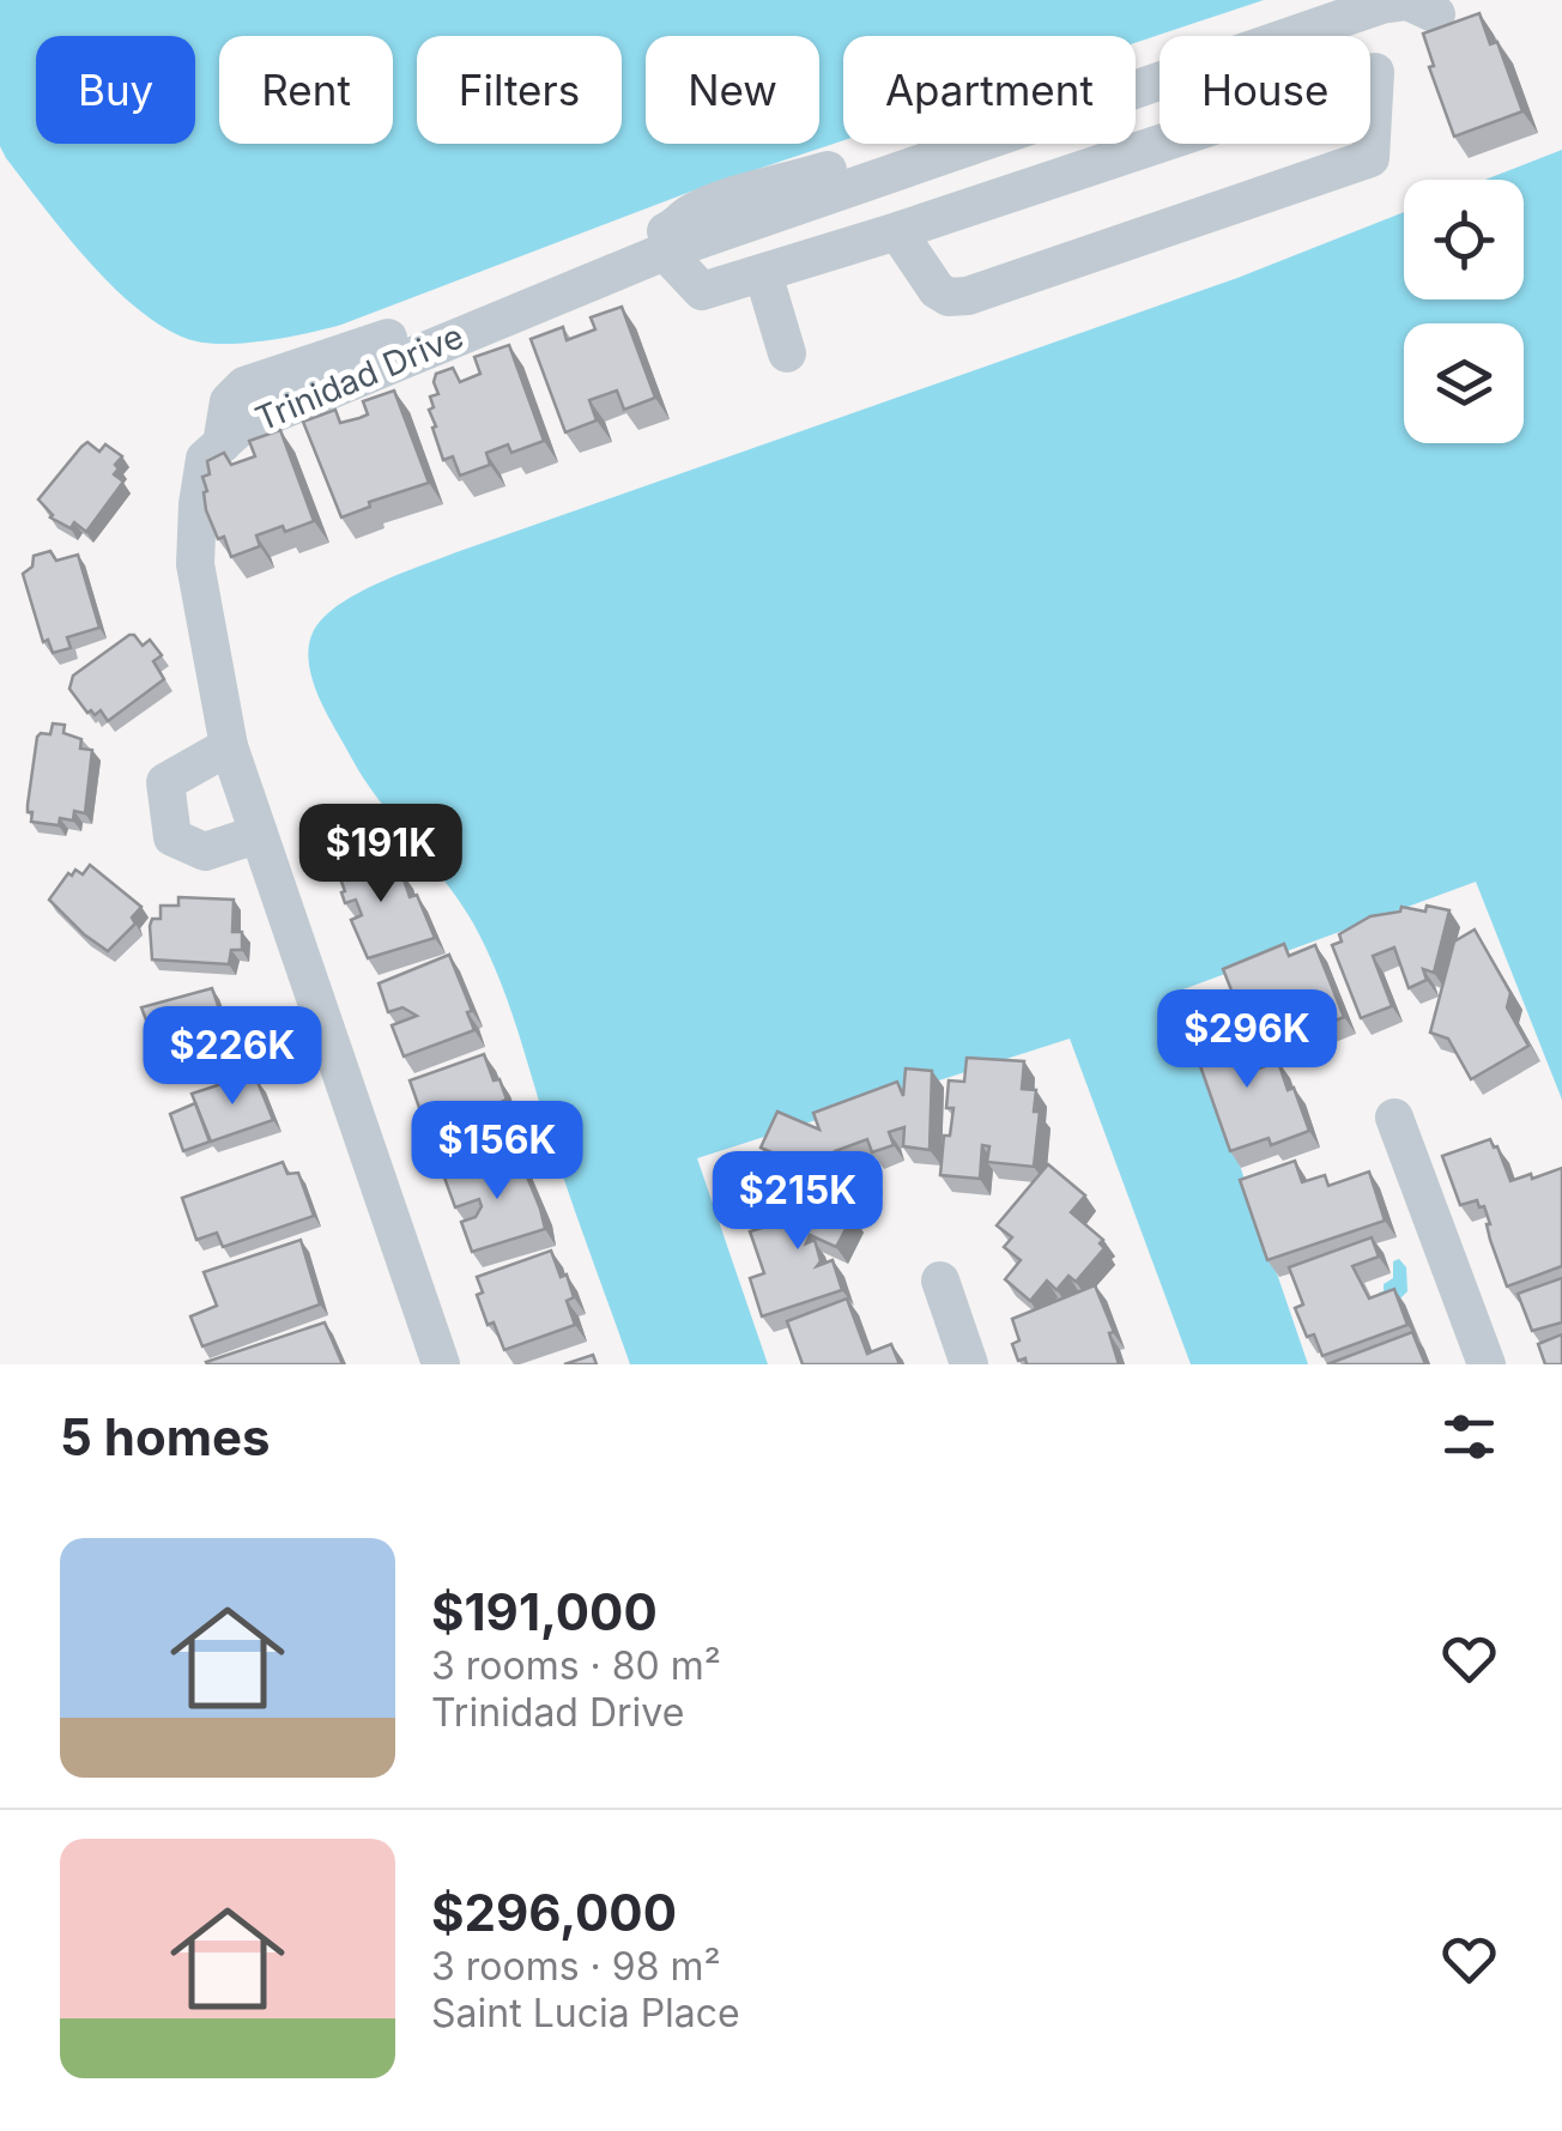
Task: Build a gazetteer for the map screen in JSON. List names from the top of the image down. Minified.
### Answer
{"streets":{"street":["Trinidad Drive"]},"page":{"chip":["Buy","Rent","Filters","New","Apartment","House"],"price":["$191K","$296K","$226K","$156K","$215K"],"heading":"5 homes","list":[{"name":"$191,000","note":"3 rooms · 80 m² · Trinidad Drive"},{"name":"$296,000","note":"3 rooms · 98 m² · Saint Lucia Place"}]}}
